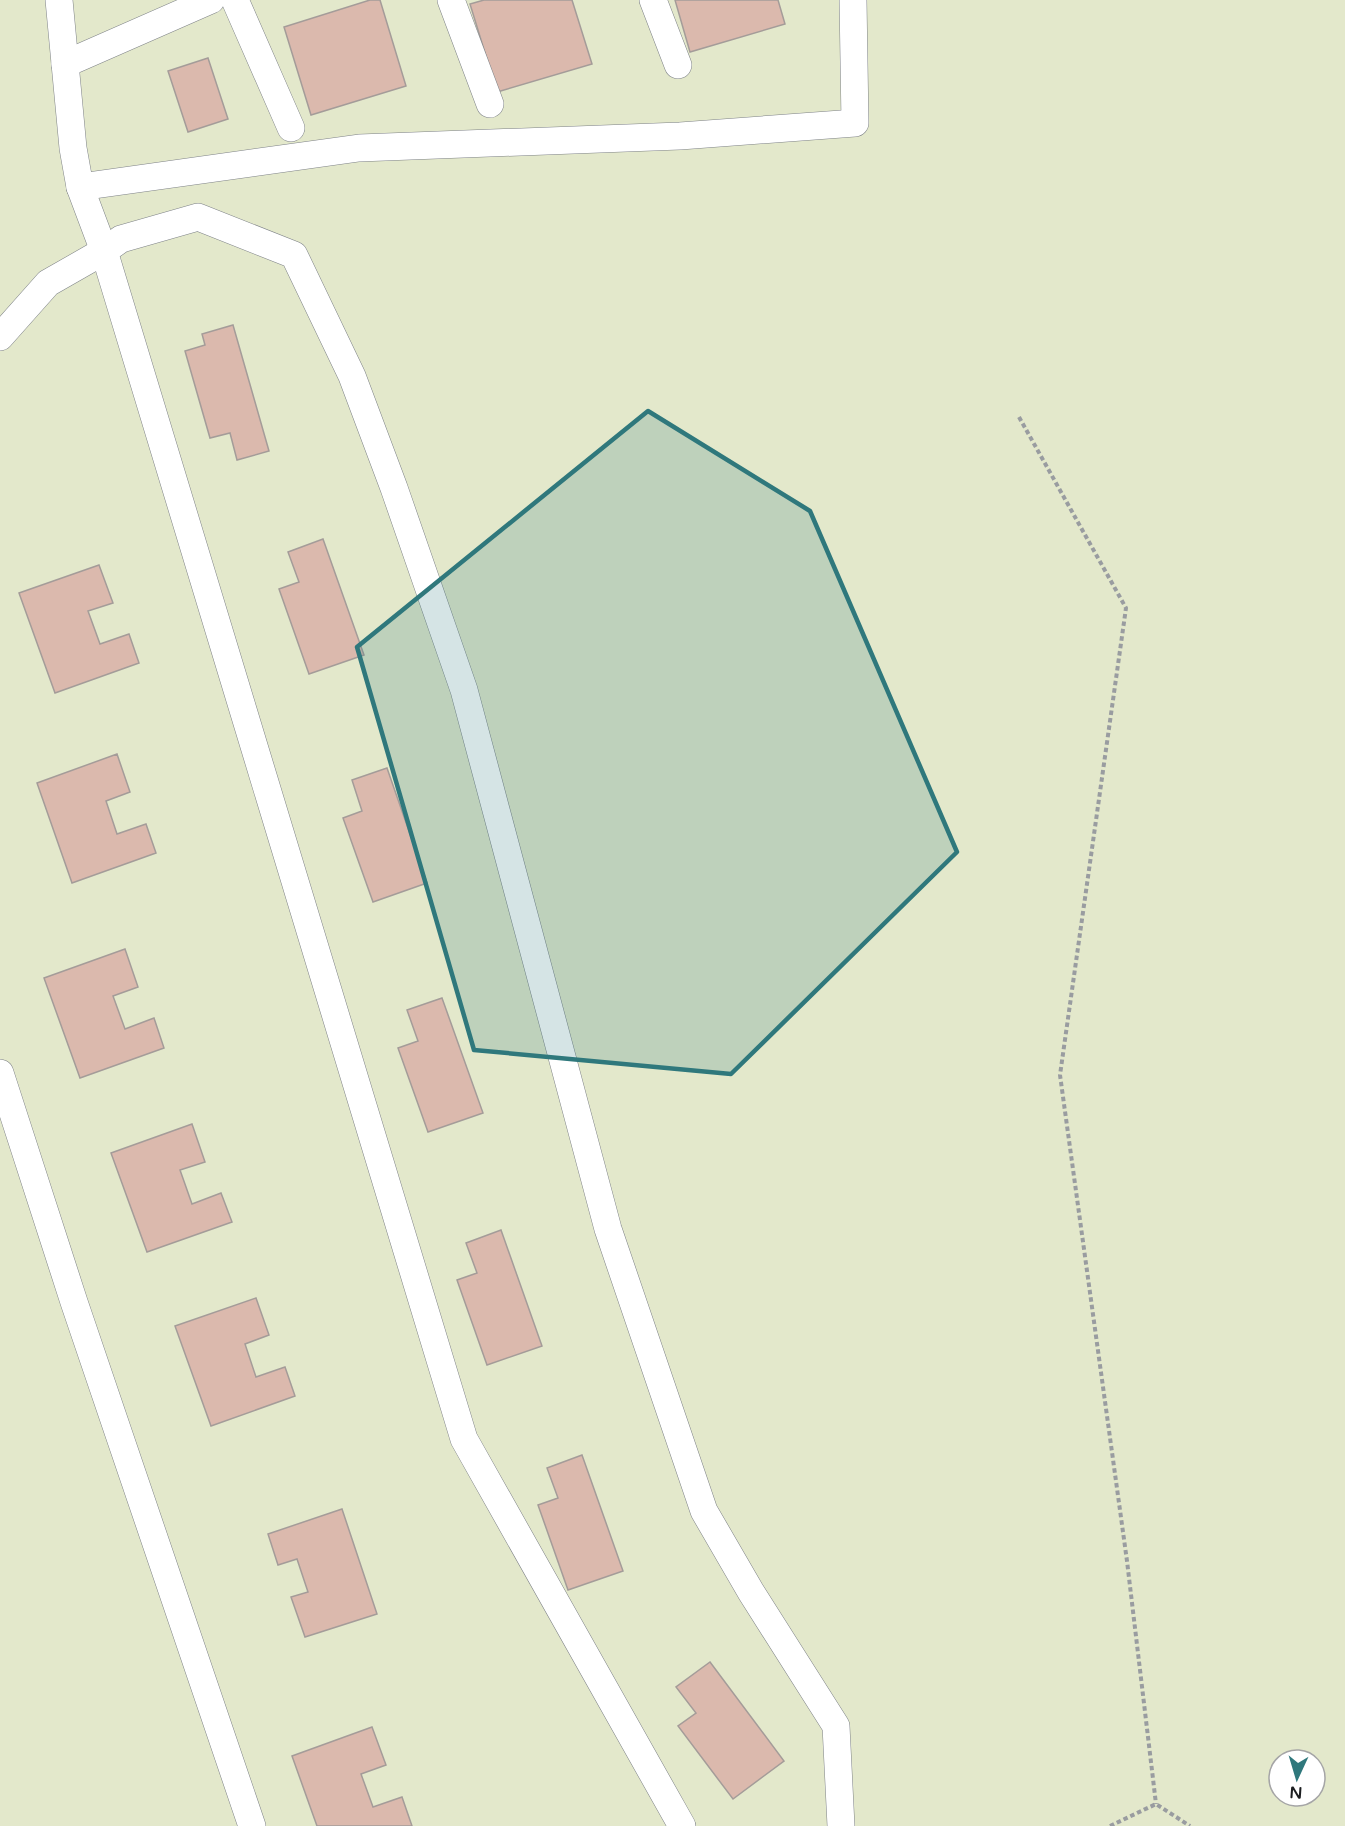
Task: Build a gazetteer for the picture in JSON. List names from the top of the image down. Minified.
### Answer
{"north":"bottom"}
